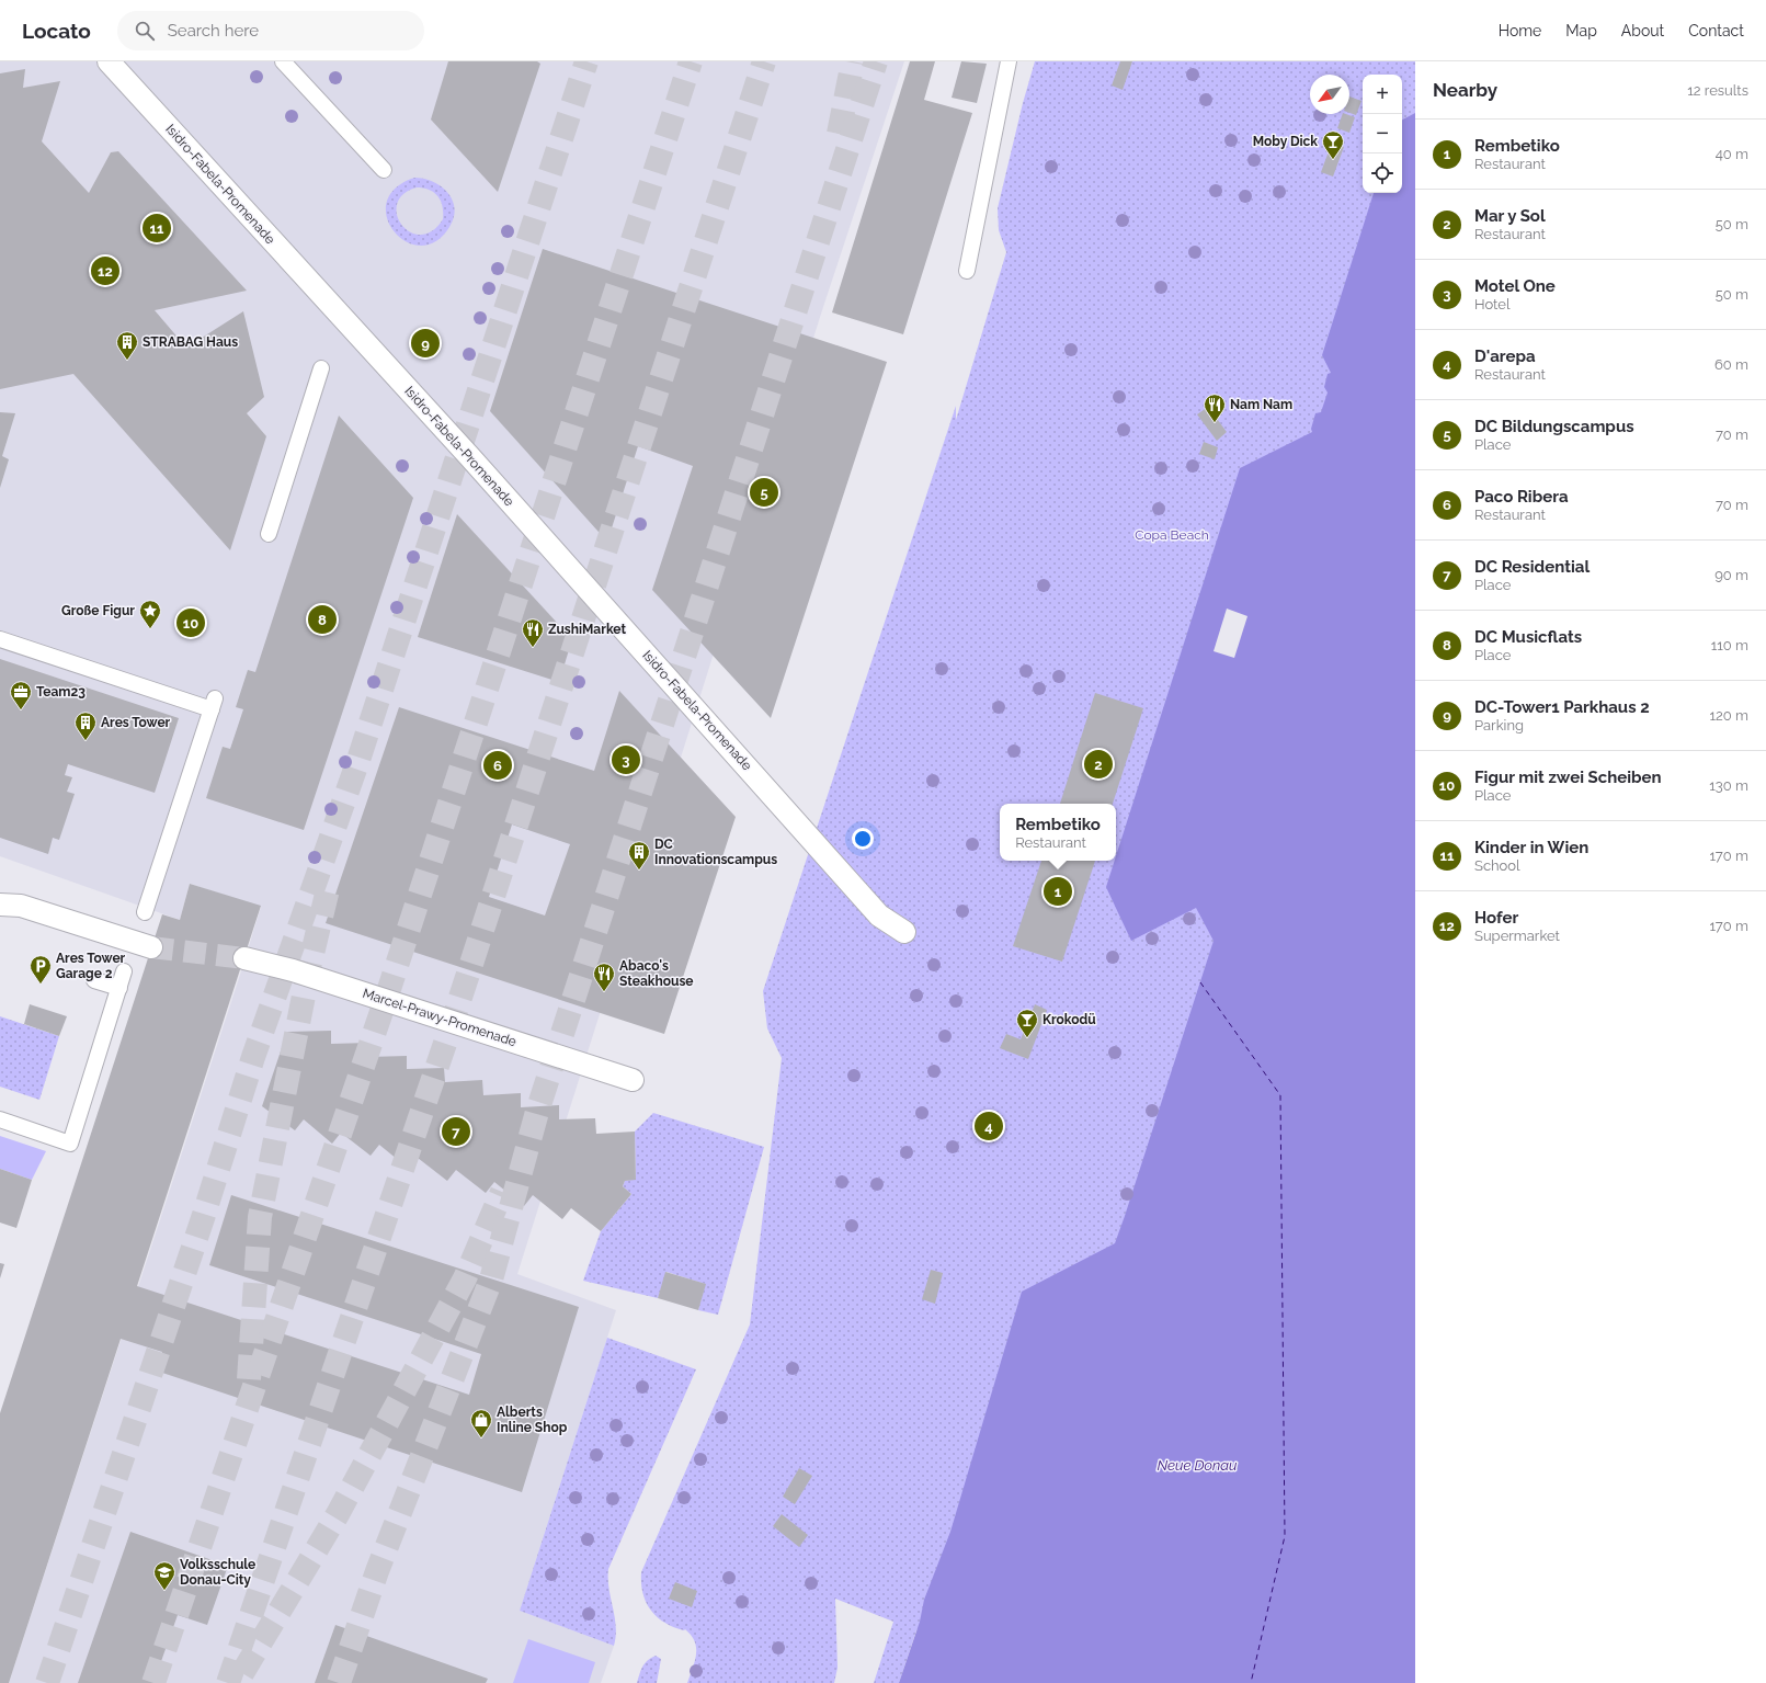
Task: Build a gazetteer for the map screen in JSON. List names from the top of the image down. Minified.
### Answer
{"streets":{"street":["Isidro-Fabela-Promenade","Marcel-Prawy-Promenade"]},"water":["Neue Donau"],"parks":["Copa Beach"],"places":{"bar":["Moby Dick","Krokodü"],"building":["STRABAG Haus","Ares Tower","DC Innovationscampus"],"restaurant":["Nam Nam","ZushiMarket","Abaco's Steakhouse"],"place":["Große Figur"],"office":["Team23"],"parking":["Ares Tower Garage 2"],"shop":["Alberts Inline Shop"],"school or university":["Volksschule Donau-City"]},"north":"bottom left","page":{"header":"Locato","search":"Search here","nav":["Home","Map","About","Contact"],"heading":["Nearby","12 results"],"map_buttons":["+","−"],"list":[{"mark":"1","name":"Rembetiko","note":"Restaurant","value":"40 m"},{"mark":"2","name":"Mar y Sol","note":"Restaurant","value":"50 m"},{"mark":"3","name":"Motel One","note":"Hotel","value":"50 m"},{"mark":"4","name":"D'arepa","note":"Restaurant","value":"60 m"},{"mark":"5","name":"DC Bildungscampus","note":"Place","value":"70 m"},{"mark":"6","name":"Paco Ribera","note":"Restaurant","value":"70 m"},{"mark":"7","name":"DC Residential","note":"Place","value":"90 m"},{"mark":"8","name":"DC Musicflats","note":"Place","value":"110 m"},{"mark":"9","name":"DC-Tower1 Parkhaus 2","note":"Parking","value":"120 m"},{"mark":"10","name":"Figur mit zwei Scheiben","note":"Place","value":"130 m"},{"mark":"11","name":"Kinder in Wien","note":"School","value":"170 m"},{"mark":"12","name":"Hofer","note":"Supermarket","value":"170 m"}],"pins":["11","12","9","5","8","10","3","2","6","1","4","7"],"popup":["Rembetiko","Restaurant"]}}
